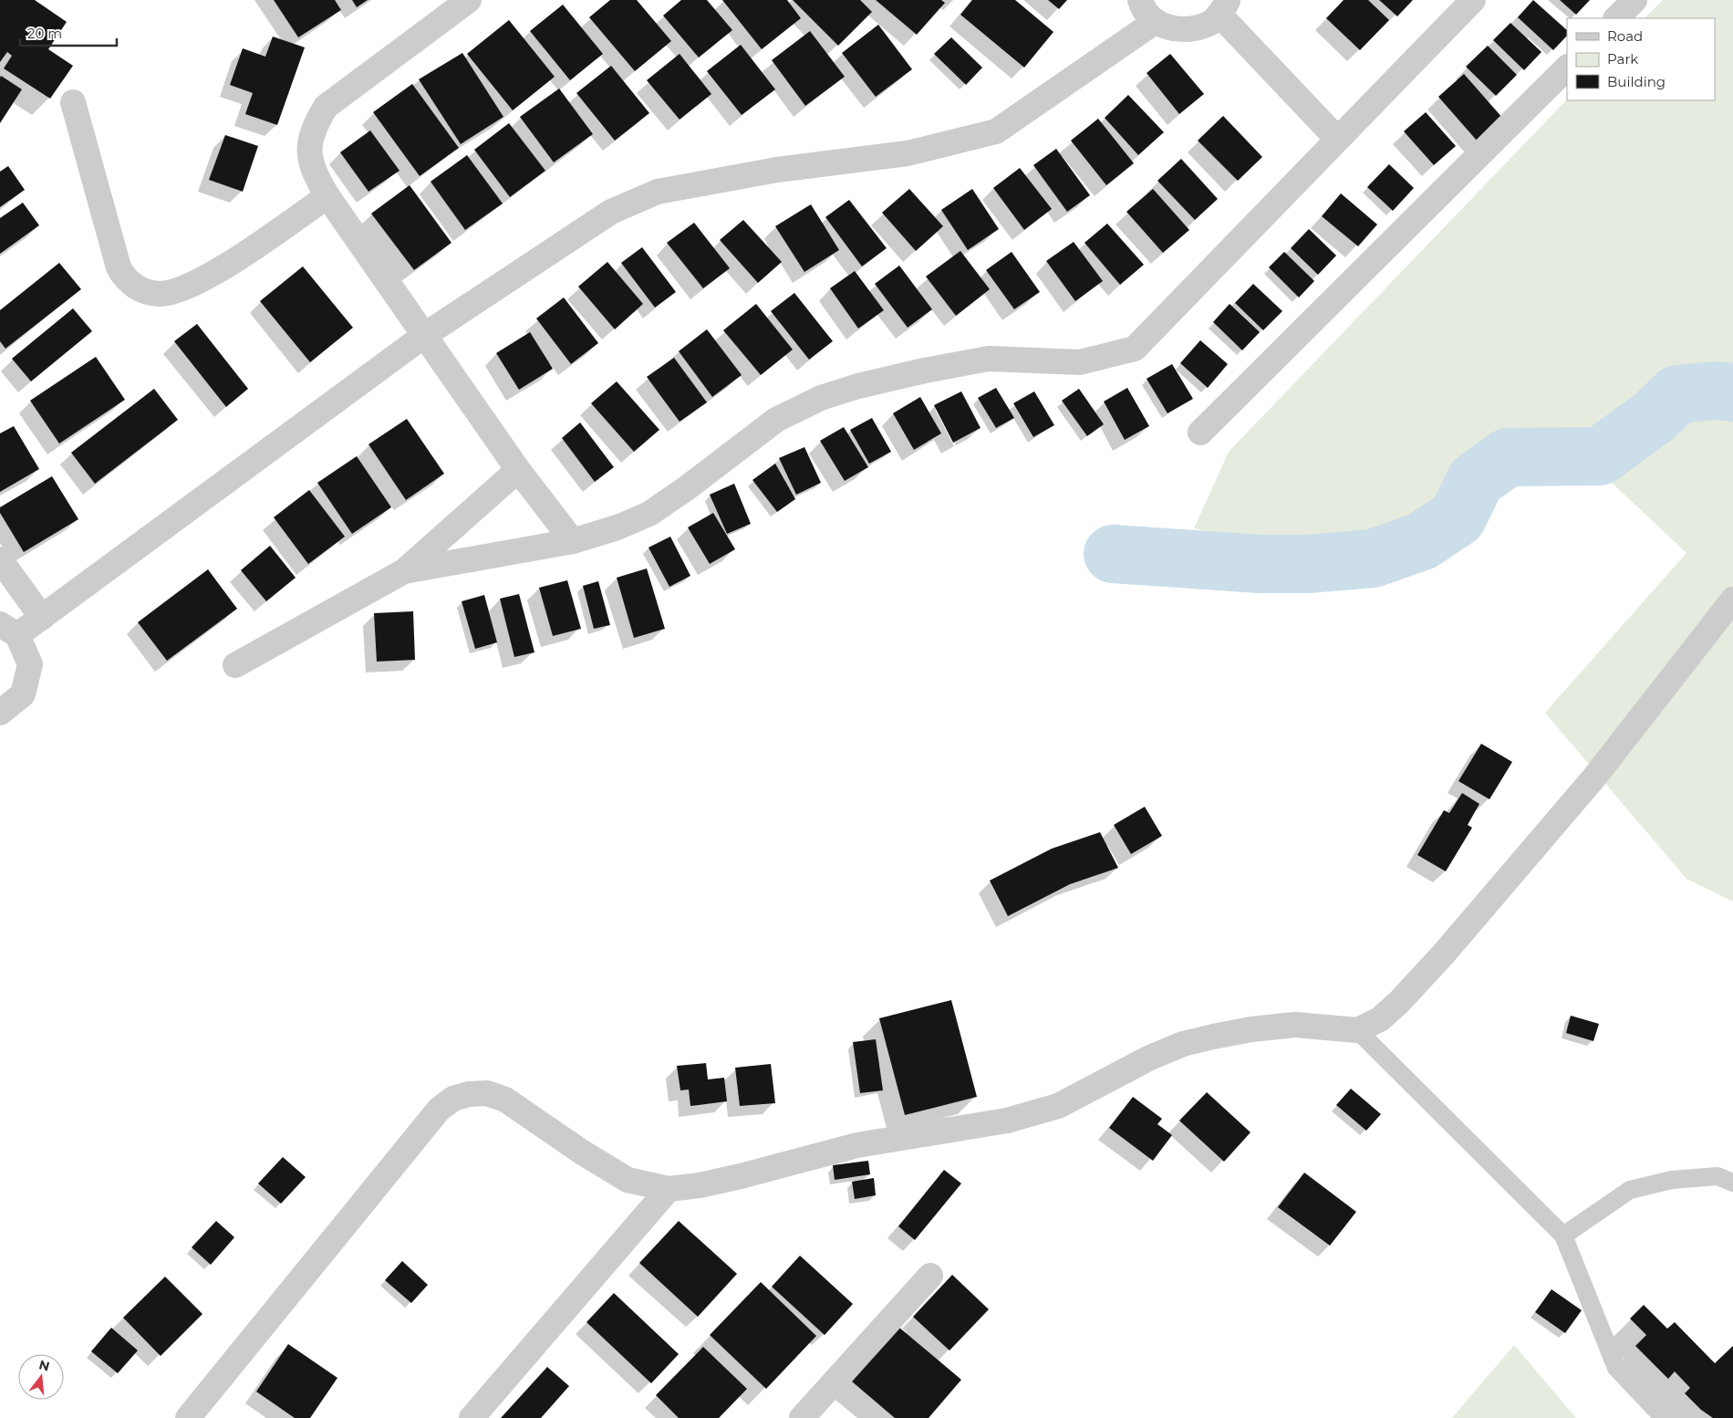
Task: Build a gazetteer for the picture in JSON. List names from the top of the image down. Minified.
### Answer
{"legend":["Road","Park","Building"],"scale_bar":"20 m","north":"top"}
